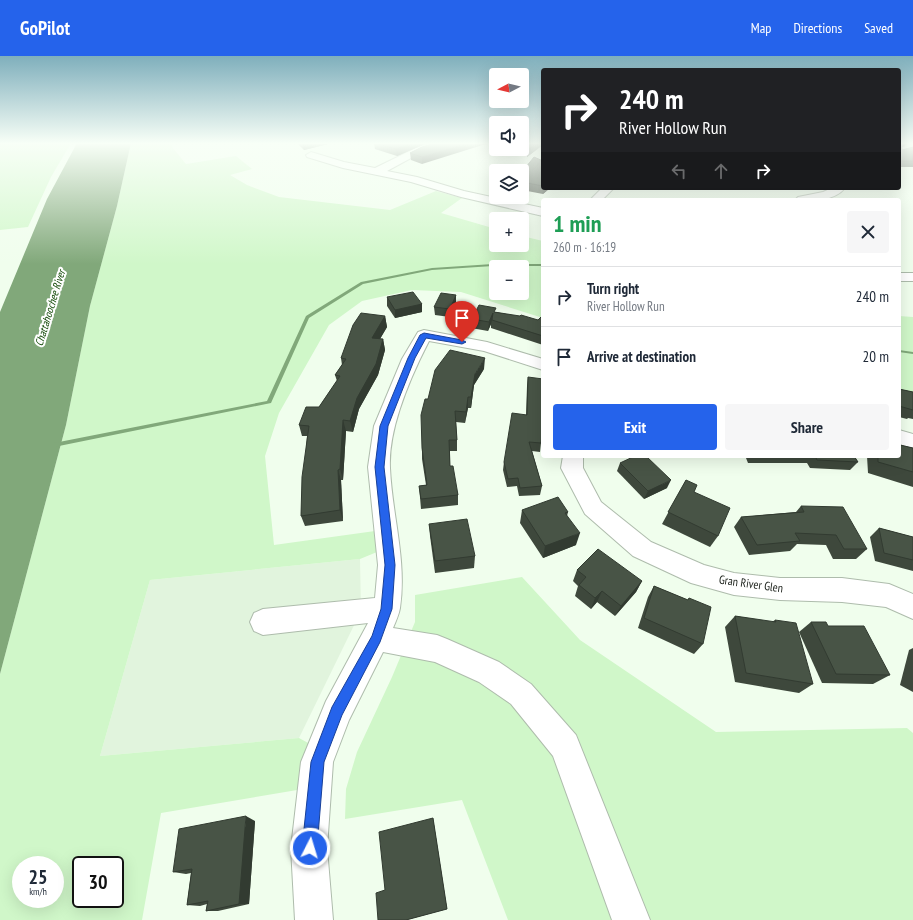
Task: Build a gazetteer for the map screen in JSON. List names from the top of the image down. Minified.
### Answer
{"streets":{"street":["Gran River Glen"]},"water":["Chattahoochee River"],"north":"left","page":{"header":"GoPilot","nav":["Map","Directions","Saved"],"map_buttons":["+","−"],"turn":["240 m","River Hollow Run"],"heading":["1 min","260 m · 16:19"],"list":[{"name":"Turn right","note":"River Hollow Run","value":"240 m"},{"name":"Arrive at destination","value":"20 m"}],"buttons":["Exit","Share"],"speed":"25 km/h","limit":"30"}}
